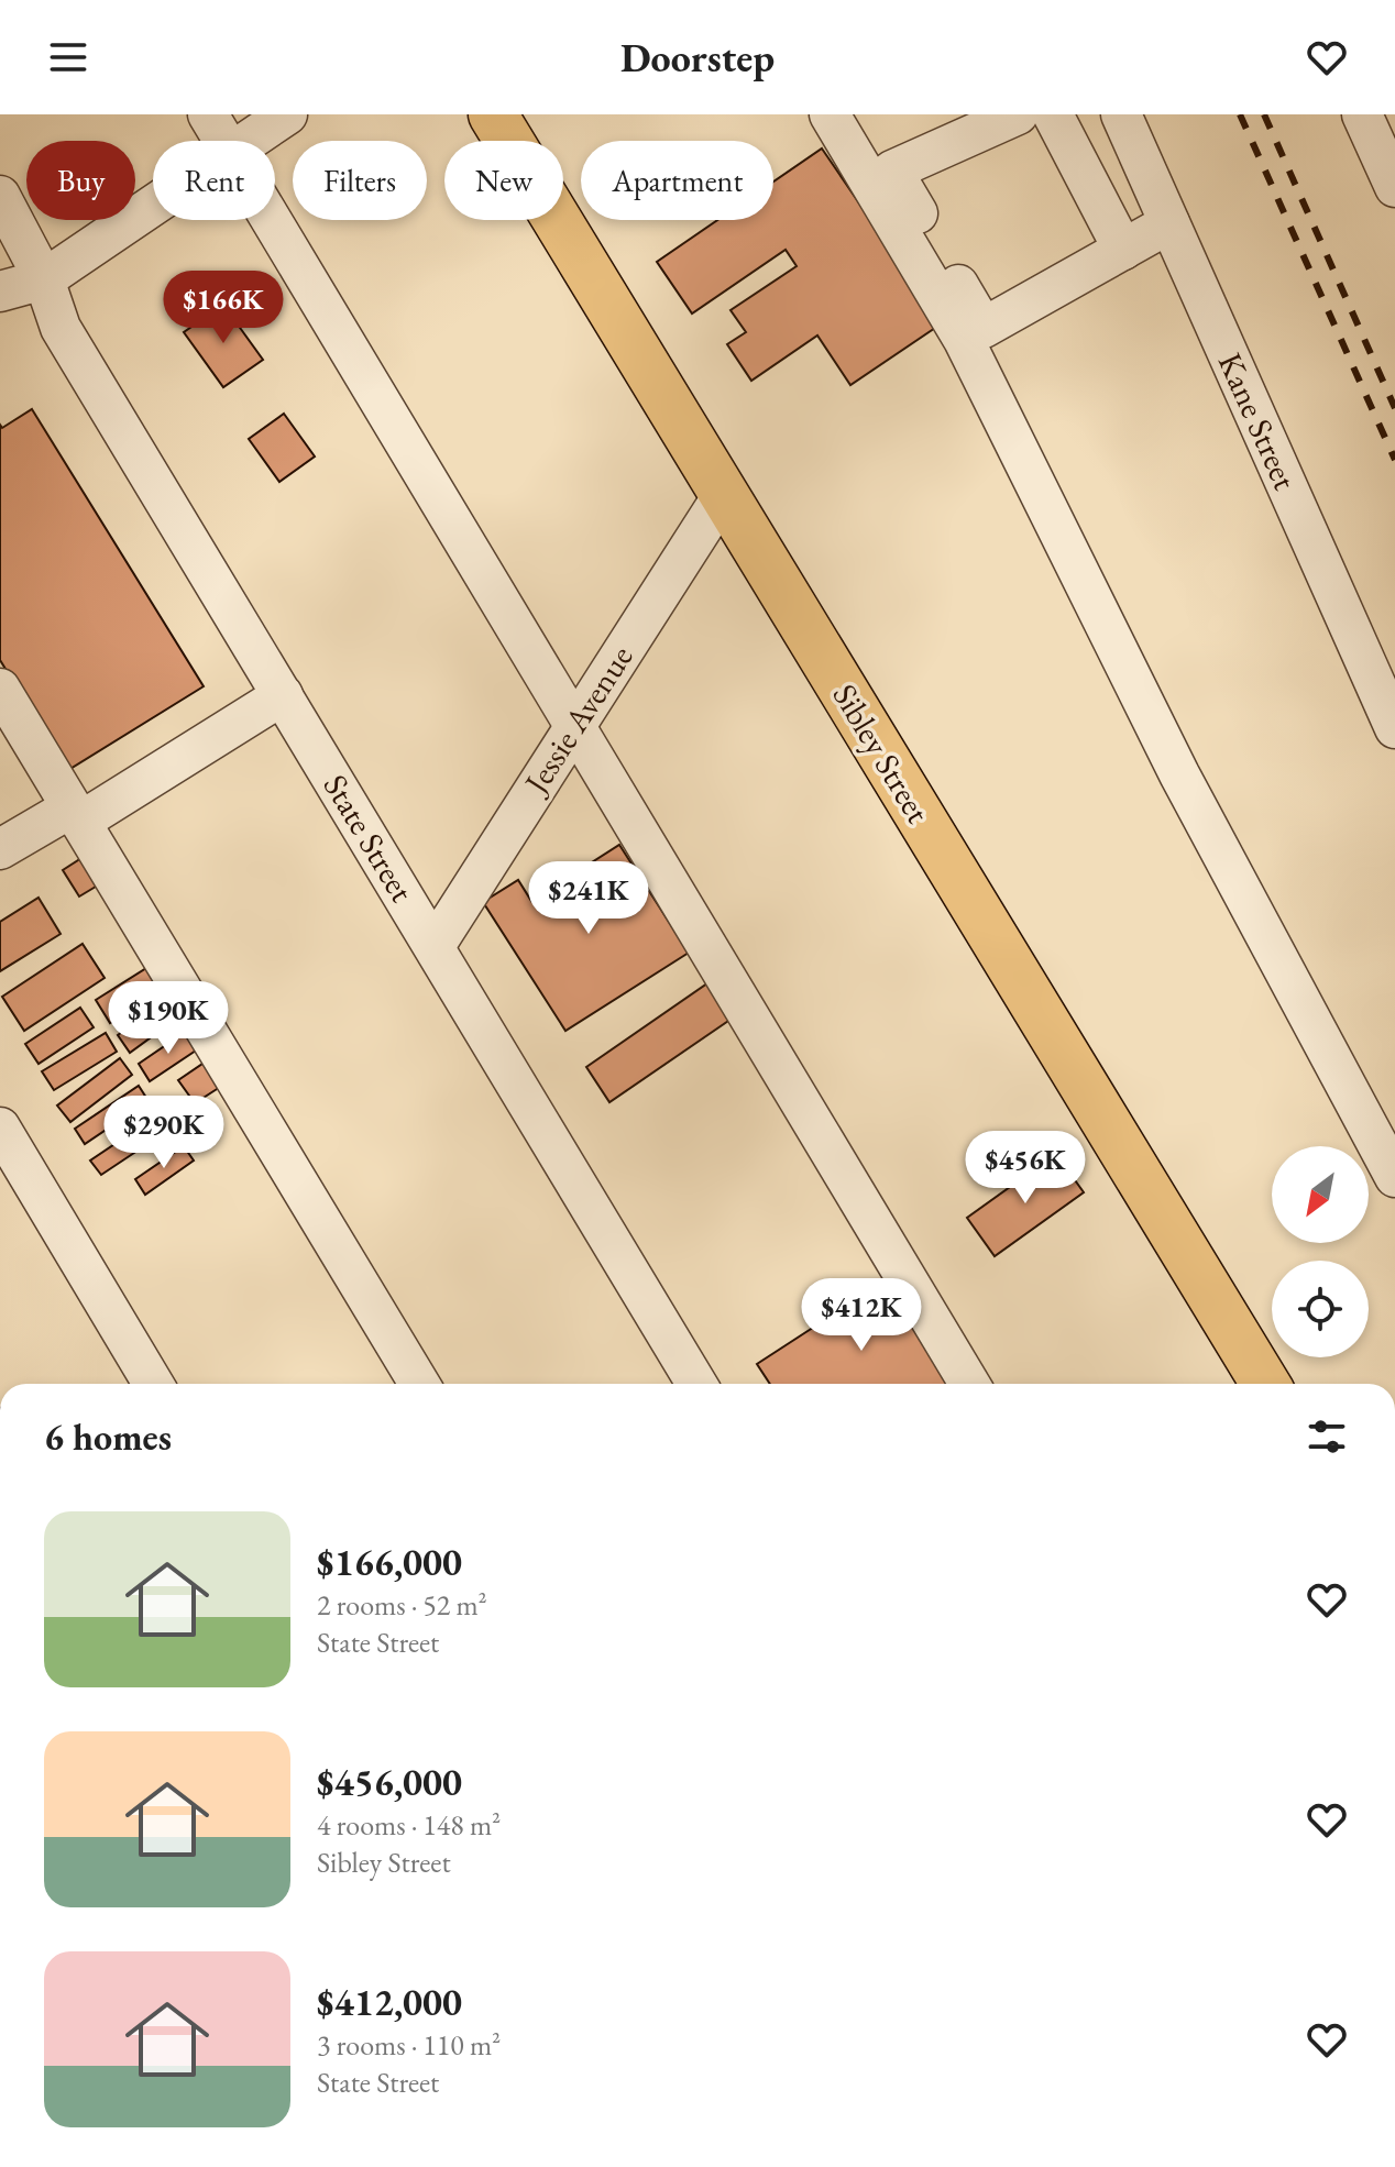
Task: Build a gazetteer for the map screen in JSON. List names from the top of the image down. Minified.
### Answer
{"streets":{"main road":["Sibley Street"],"street":["Kane Street","Jessie Avenue","State Street"]},"crossings":[["Jessie Avenue","Sibley Street"],["Jessie Avenue","State Street"]],"north":"bottom left","page":{"header":"Doorstep","chip":["Buy","Rent","Filters","New","Apartment"],"price":["$166K","$241K","$190K","$290K","$456K","$412K"],"heading":"6 homes","list":[{"name":"$166,000","note":"2 rooms · 52 m² · State Street"},{"name":"$456,000","note":"4 rooms · 148 m² · Sibley Street"},{"name":"$412,000","note":"3 rooms · 110 m² · State Street"}]}}
